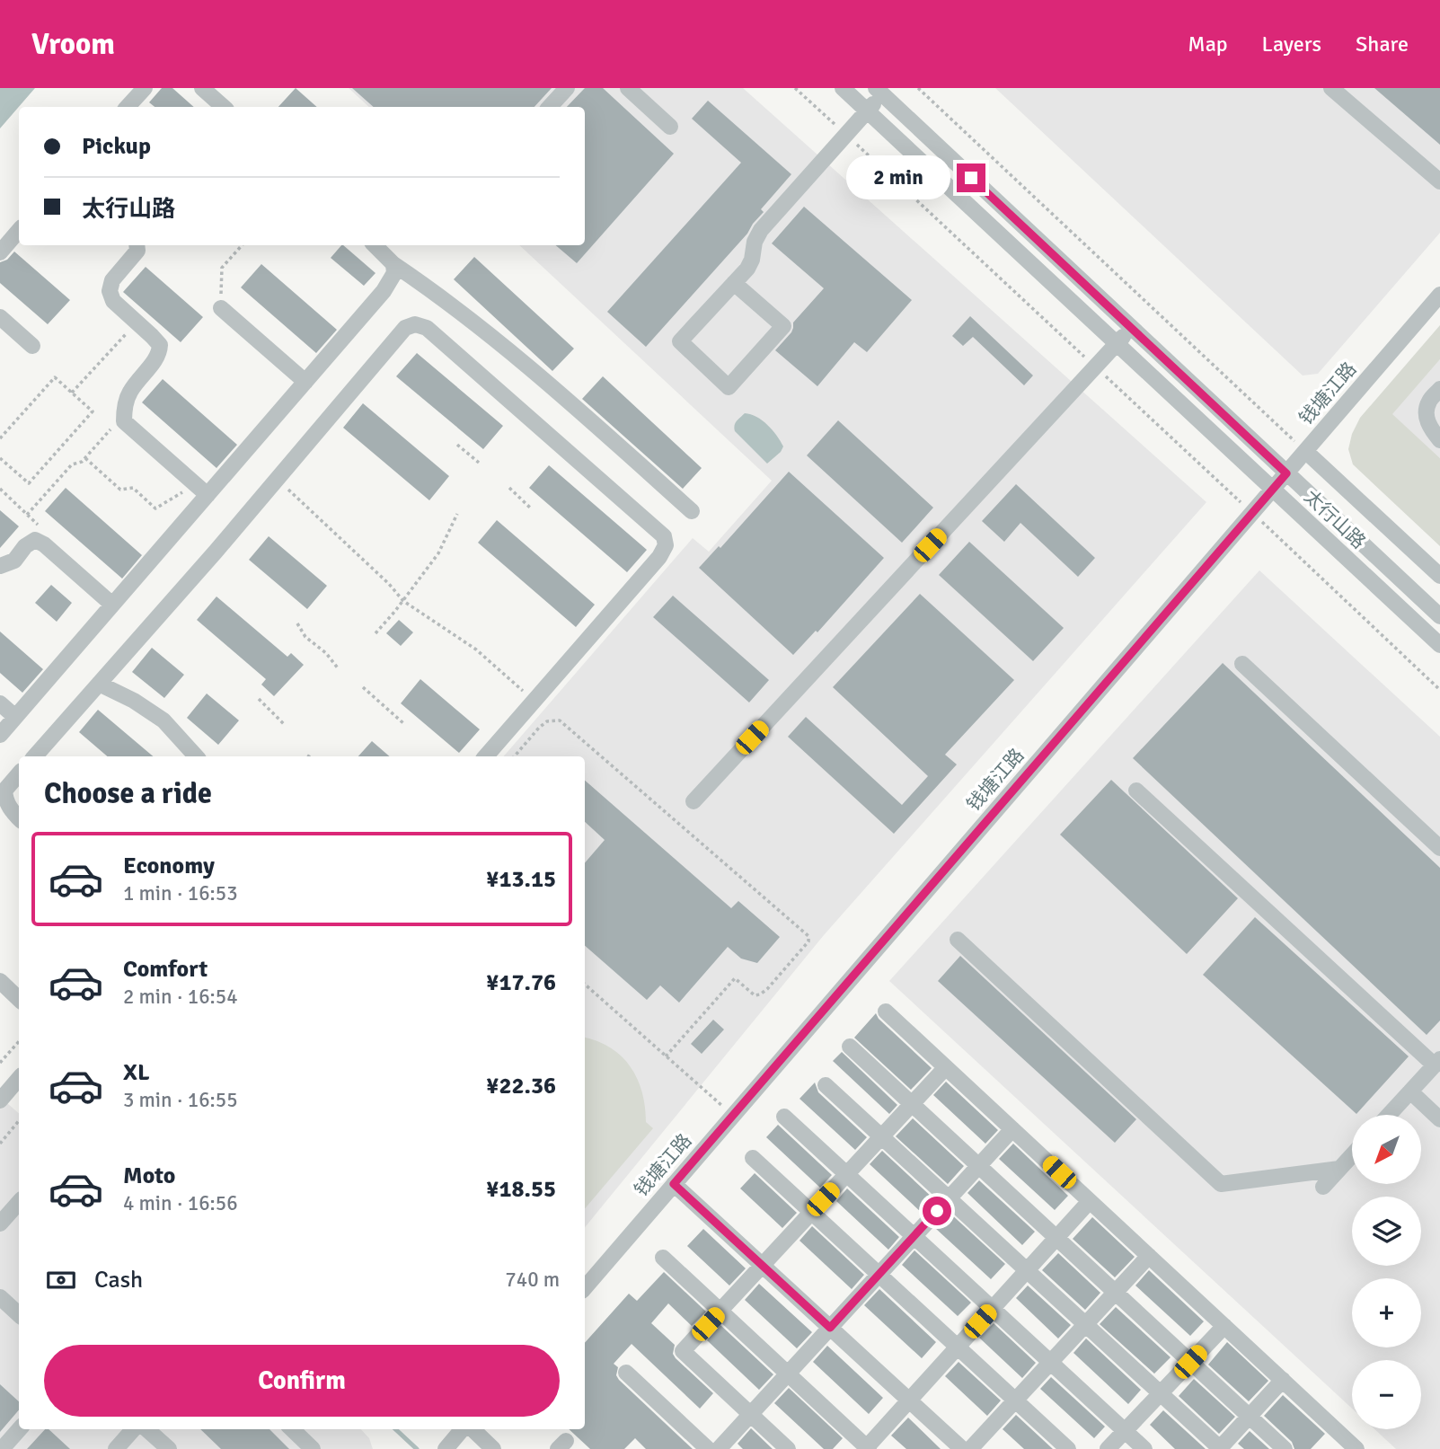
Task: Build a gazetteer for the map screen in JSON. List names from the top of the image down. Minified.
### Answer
{"streets":{"street":["钱塘江路","太行山路"]},"crossings":[["钱塘江路","太行山路"]],"north":"bottom left","page":{"header":"Vroom","nav":["Map","Layers","Share"],"banner":["Pickup","太行山路"],"bubble":"2 min","heading":"Choose a ride","list":[{"name":"Economy","note":"1 min · 16:53","value":"¥13.15"},{"name":"Comfort","note":"2 min · 16:54","value":"¥17.76"},{"name":"XL","note":"3 min · 16:55","value":"¥22.36"},{"name":"Moto","note":"4 min · 16:56","value":"¥18.55"}],"map_buttons":["+","−"],"pay":["Cash","740 m"],"buttons":"Confirm"}}
